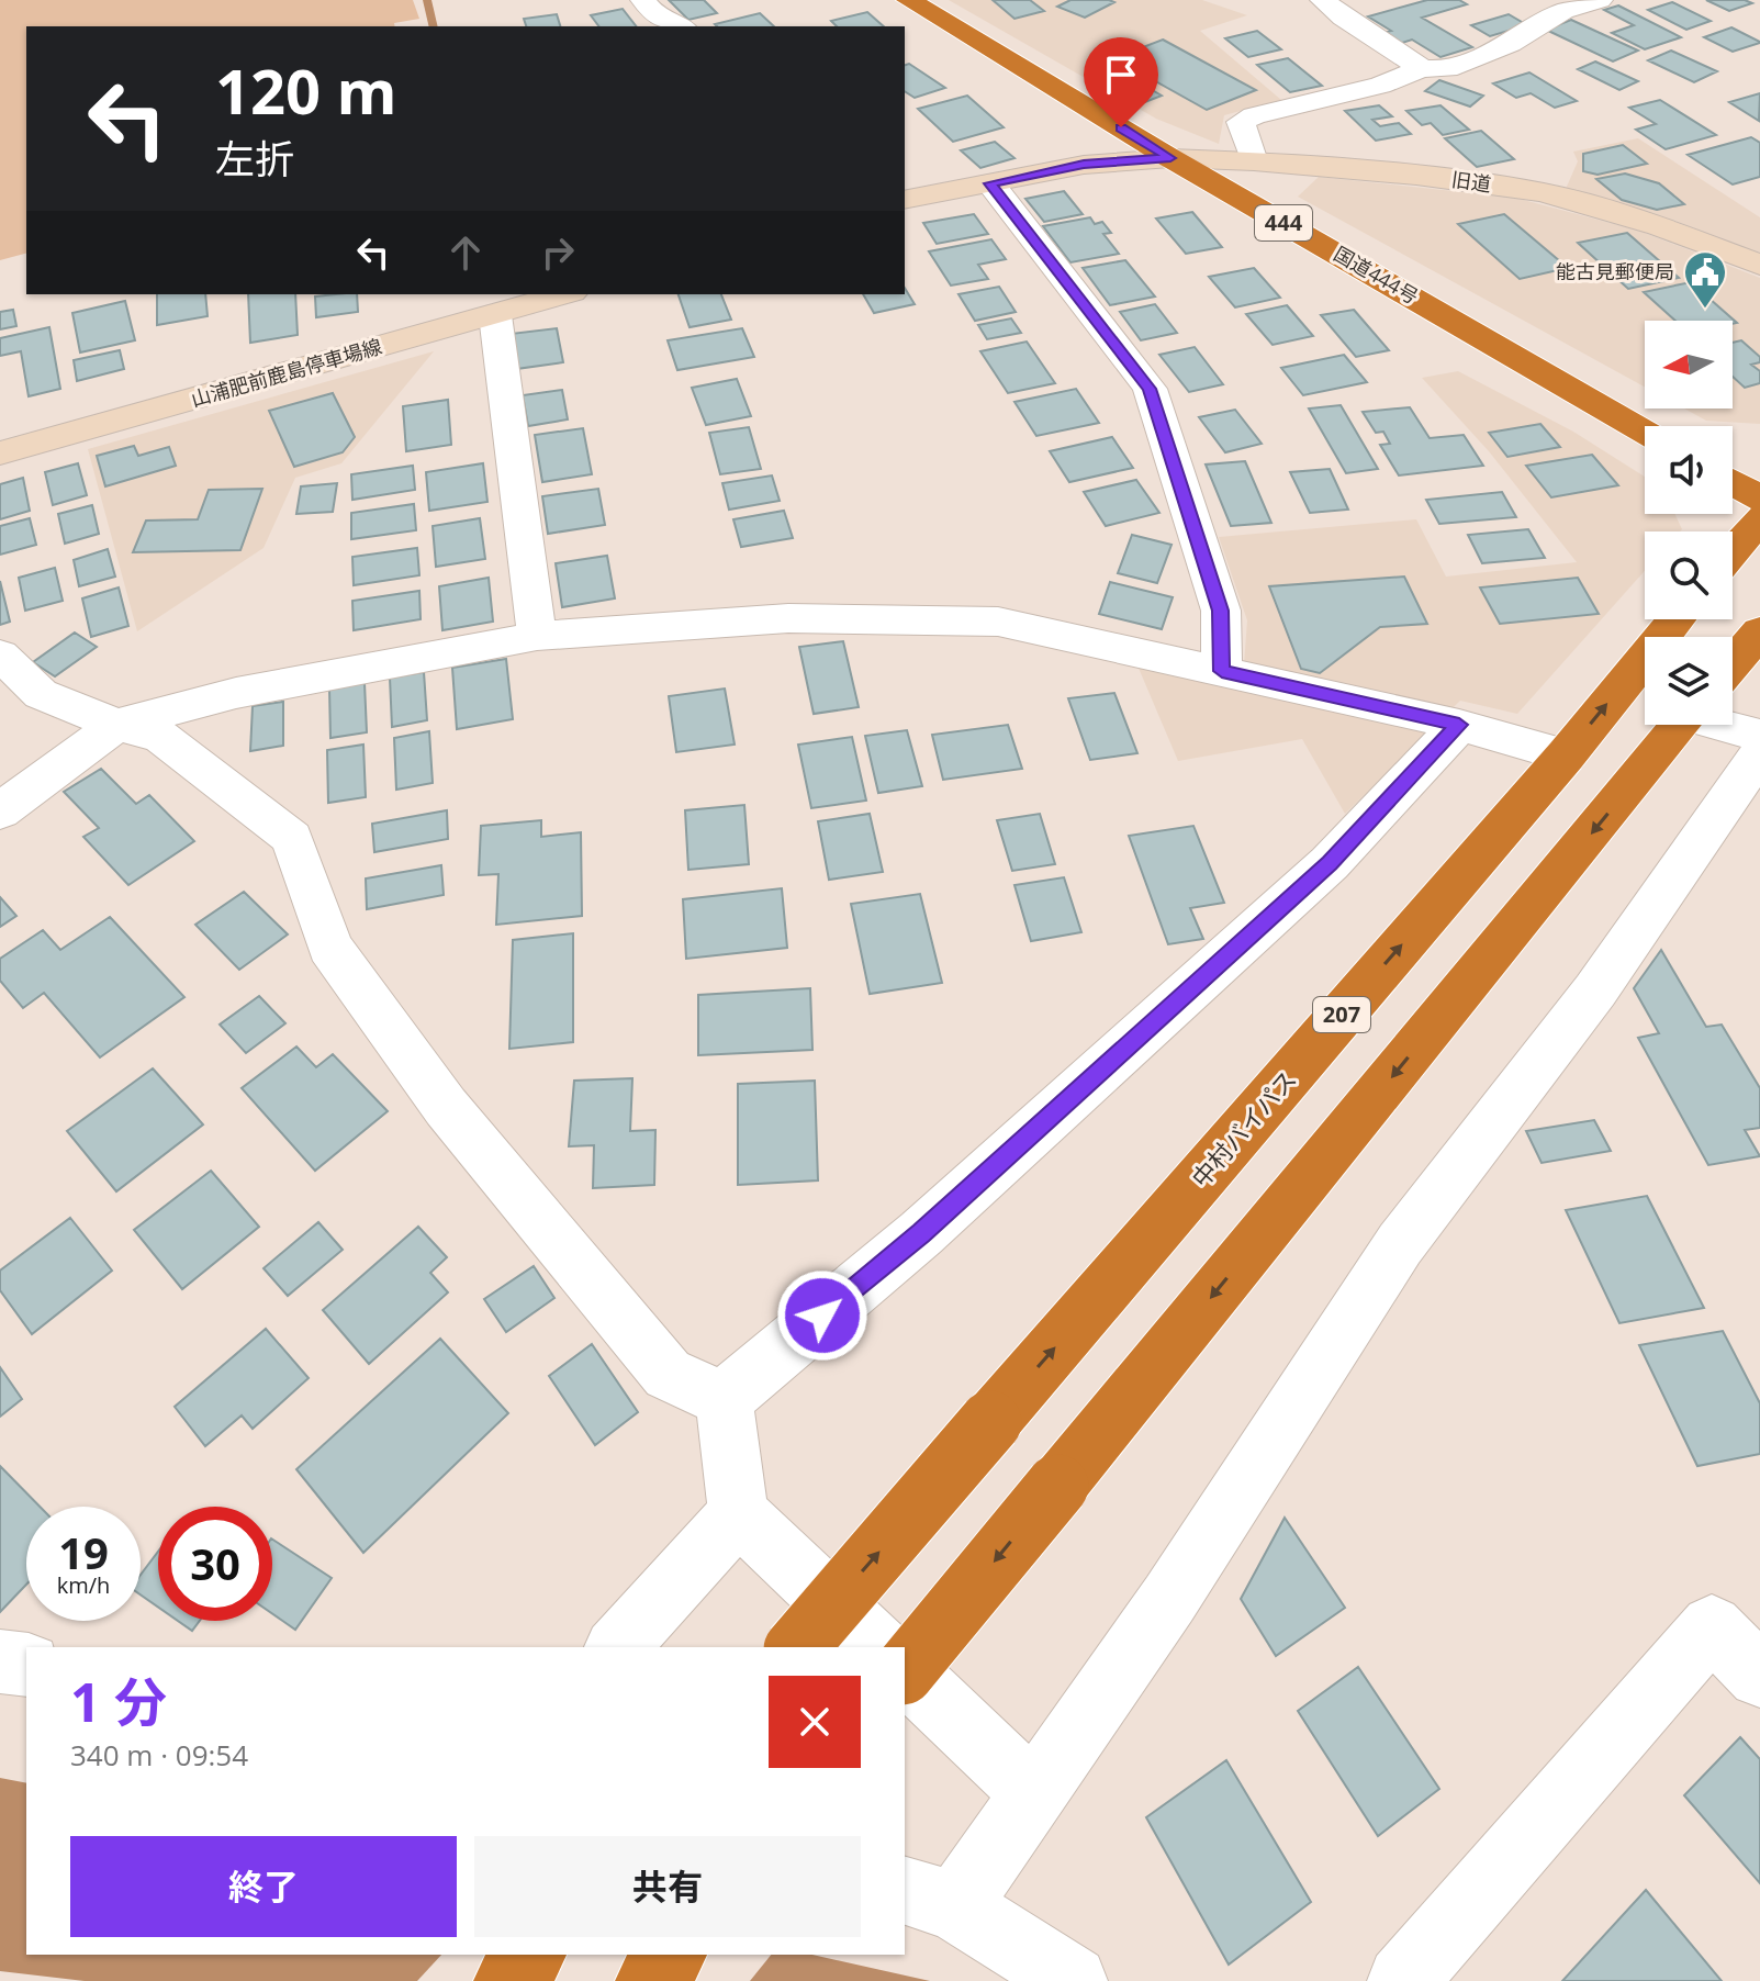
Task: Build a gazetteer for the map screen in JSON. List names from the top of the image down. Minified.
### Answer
{"streets":{"highway":["444","国道444号","207","中村バイパス"],"main road":["旧道","山浦肥前鹿島停車場線"]},"crossings":[["旧道","国道444号"]],"places":{"public building":["能古見郵便局"]},"north":"left","page":{"turn":["120 m","左折"],"speed":"19 km/h","limit":"30","heading":["1 分","340 m · 09:54"],"buttons":["終了","共有"]}}
